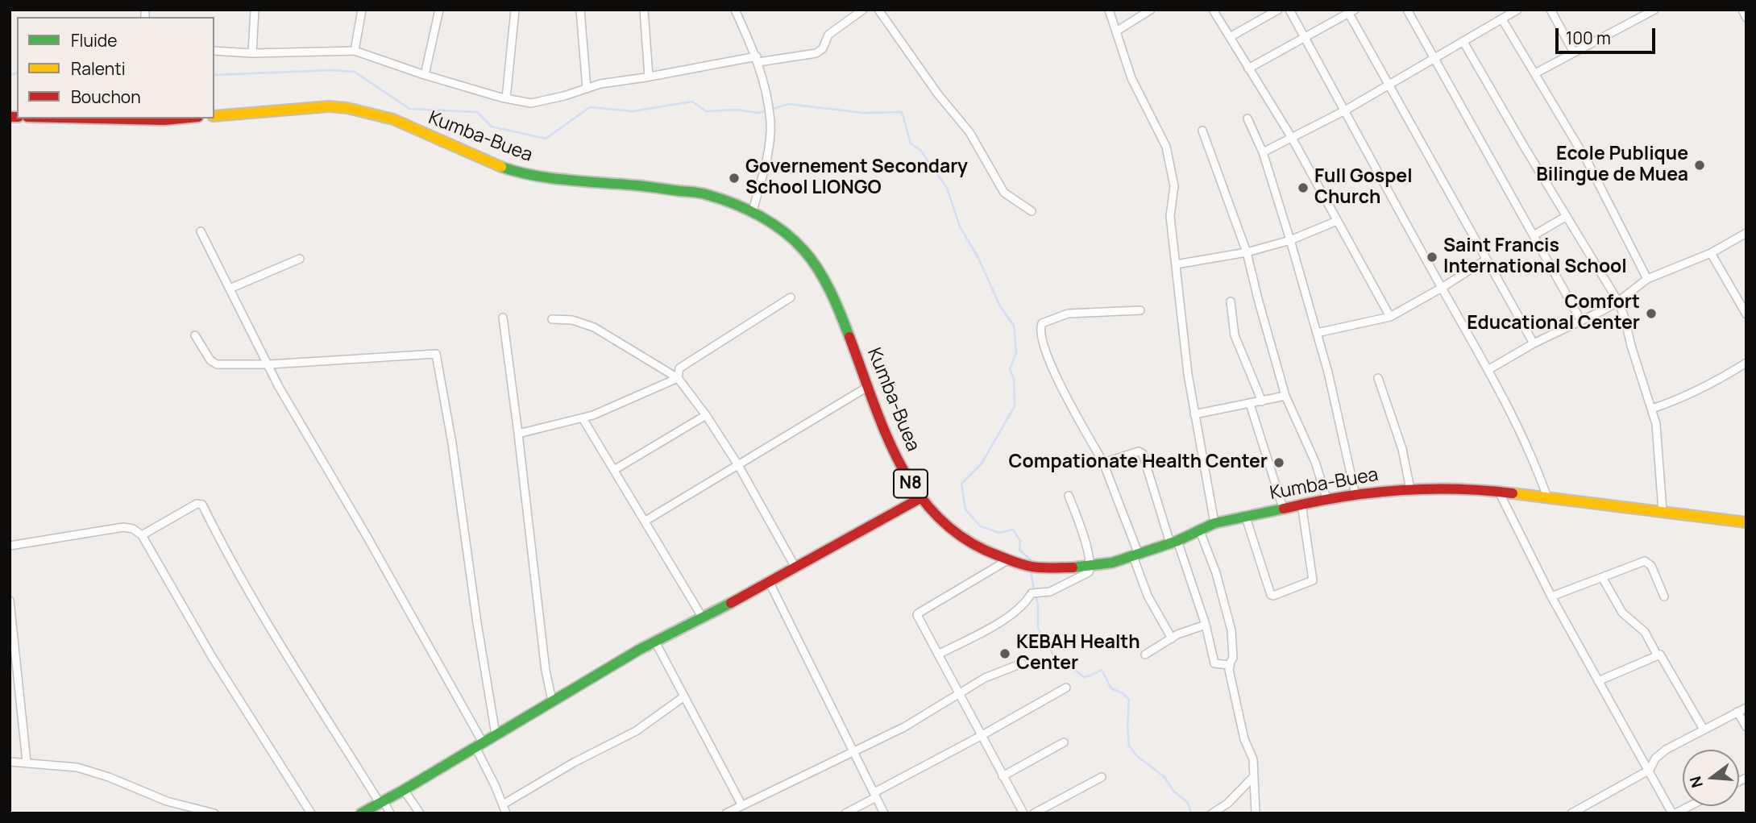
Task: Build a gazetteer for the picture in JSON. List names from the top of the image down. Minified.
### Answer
{"streets":{"main road":["Kumba-Buea","N8"]},"places":["Ecole Publique Bilingue de Muea","Governement Secondary School LIONGO","Full Gospel Church","Saint Francis International School","Comfort Educational Center","Compationate Health Center","KEBAH Health Center"],"legend":["Fluide","Ralenti","Bouchon"],"scale_bar":"100 m","north":"left"}
